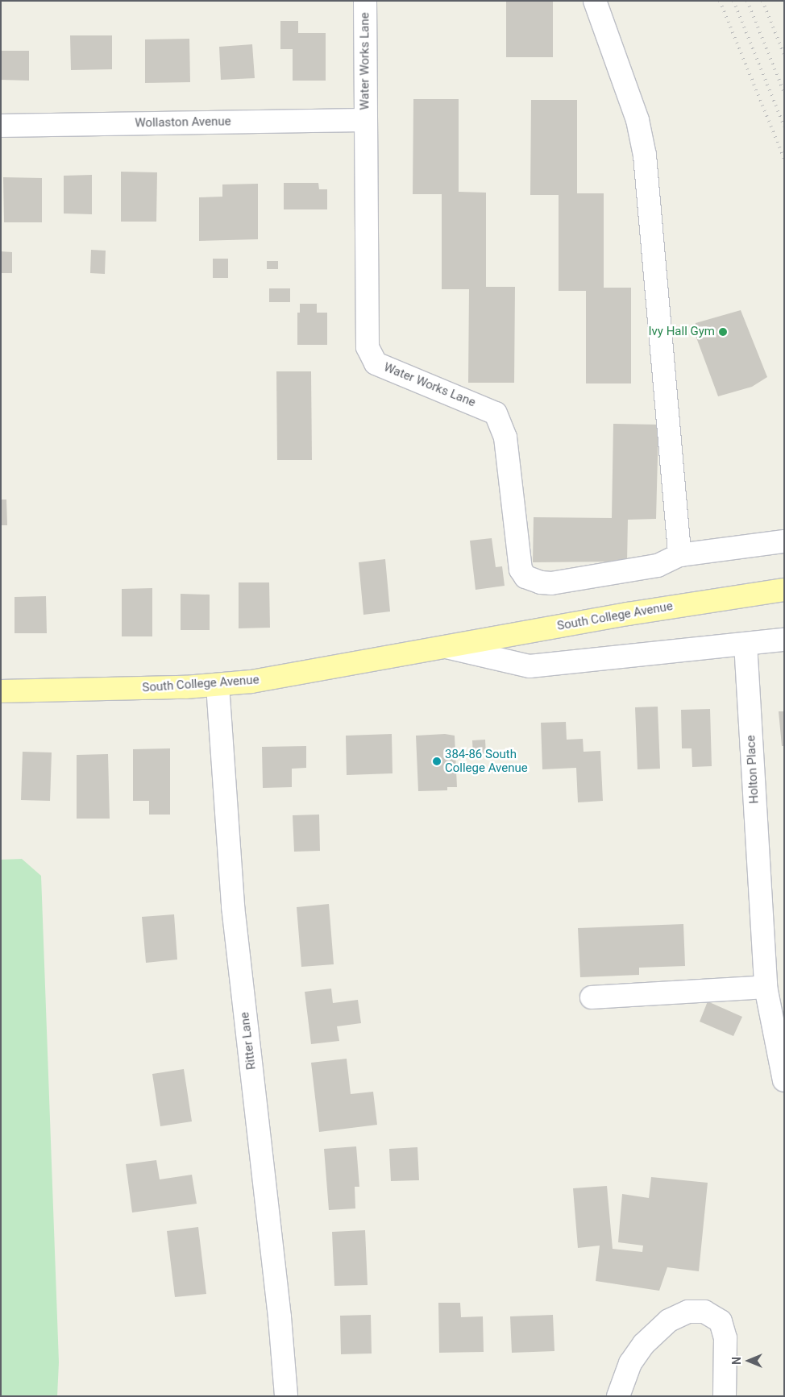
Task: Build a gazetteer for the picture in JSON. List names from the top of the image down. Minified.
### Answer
{"streets":{"main road":["South College Avenue"],"street":["Water Works Lane","Wollaston Avenue","Holton Place","Ritter Lane"]},"crossings":[["Water Works Lane","Wollaston Avenue"],["South College Avenue","Holton Place"],["South College Avenue","Ritter Lane"]],"places":["Ivy Hall Gym","384-86 South College Avenue"],"north":"left"}
